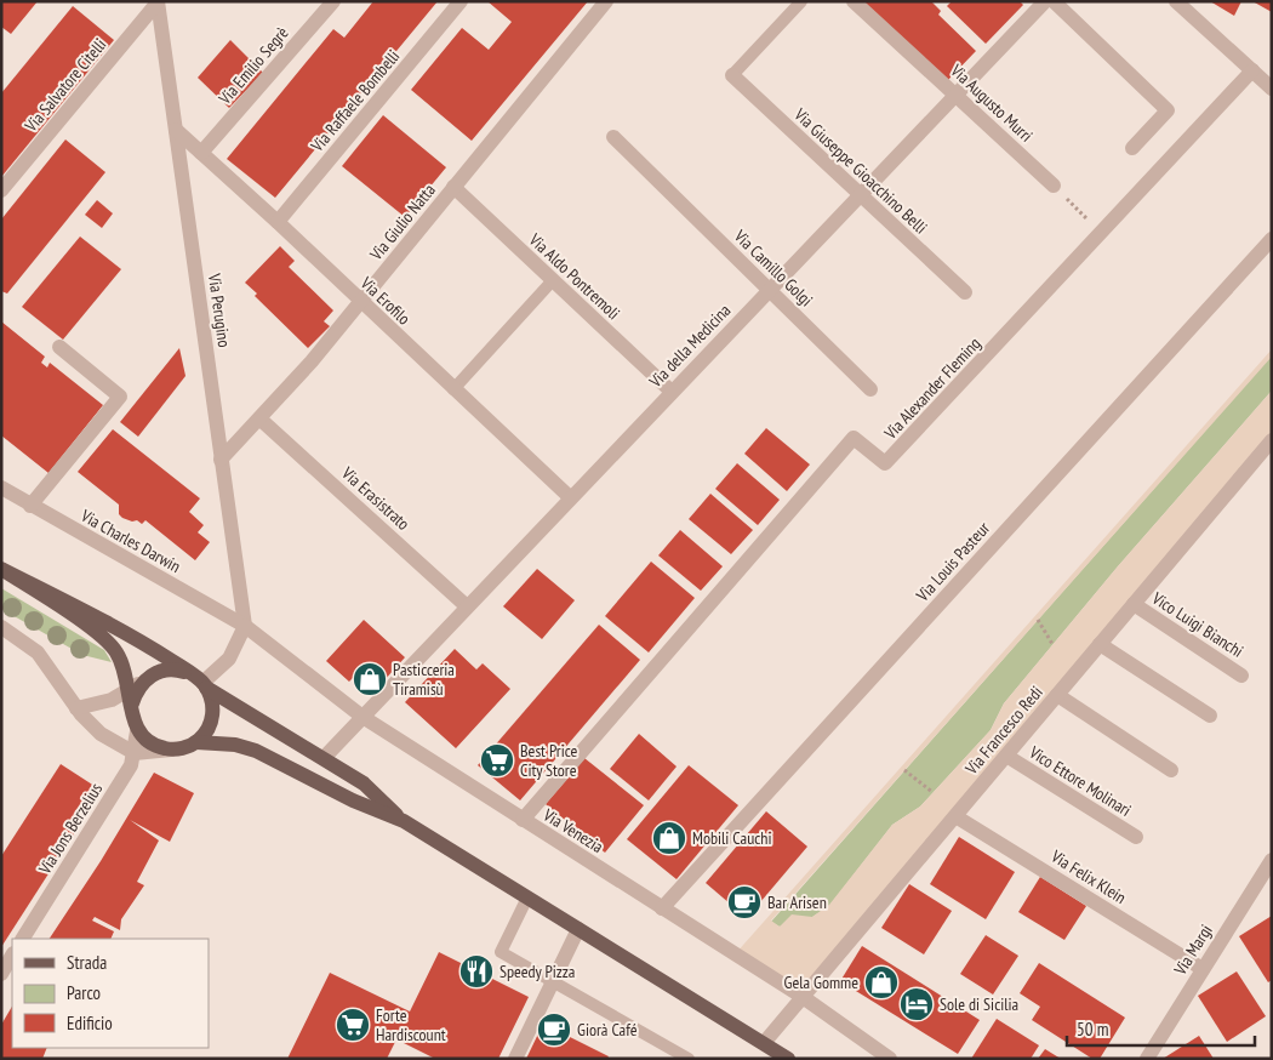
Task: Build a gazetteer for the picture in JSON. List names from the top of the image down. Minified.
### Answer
{"streets":{"street":["Via Emilio Segrè","Via Salvatore Citelli","Via Raffaele Bombelli","Via Augusto Murri","Via Giuseppe Gioacchino Belli","Via Giulio Natta","Via Camillo Golgi","Via Aldo Pontremoli","Via Erofilo","Via Perugino","Via della Medicina","Via Alexander Fleming","Via Erasistrato","Via Charles Darwin","Via Louis Pasteur","Vico Luigi Bianchi","Via Francesco Redi","Vico Ettore Molinari","Via Jons Berzelius","Via Venezia","Via Felix Klein","Via Margi"]},"crossings":[["Via Emilio Segrè","Via Erofilo"],["Via Salvatore Citelli","Via Perugino"],["Via Raffaele Bombelli","Via Erofilo"],["Via Augusto Murri","Via della Medicina"],["Via Giuseppe Gioacchino Belli","Via della Medicina"],["Via Giulio Natta","Via Aldo Pontremoli"],["Via Giulio Natta","Via Erofilo"],["Via Giulio Natta","Via Perugino"],["Via Giulio Natta","Via Erasistrato"],["Via Camillo Golgi","Via della Medicina"],["Via Aldo Pontremoli","Via della Medicina"],["Via Erofilo","Via Perugino"],["Via Erofilo","Via della Medicina"],["Via Perugino","Via Charles Darwin"],["Via Perugino","Via Venezia"],["Via della Medicina","Via Erasistrato"],["Via della Medicina","Via Venezia"],["Via Alexander Fleming","Via Venezia"],["Via Charles Darwin","Via Venezia"],["Via Louis Pasteur","Via Venezia"],["Vico Luigi Bianchi","Via Francesco Redi"],["Via Francesco Redi","Vico Ettore Molinari"],["Via Francesco Redi","Via Venezia"],["Via Francesco Redi","Via Felix Klein"],["Via Felix Klein","Via Margi"]],"places":{"shop":["Pasticceria Tiramisù","Mobili Cauchi","Gela Gomme"],"supermarket":["Best Price City Store","Forte Hardiscount"],"cafe":["Bar Arisen","Giorà Café"],"restaurant":["Speedy Pizza"],"hotel":["Sole di Sicilia"]},"legend":["Strada","Parco","Edificio"],"scale_bar":"50 m"}
